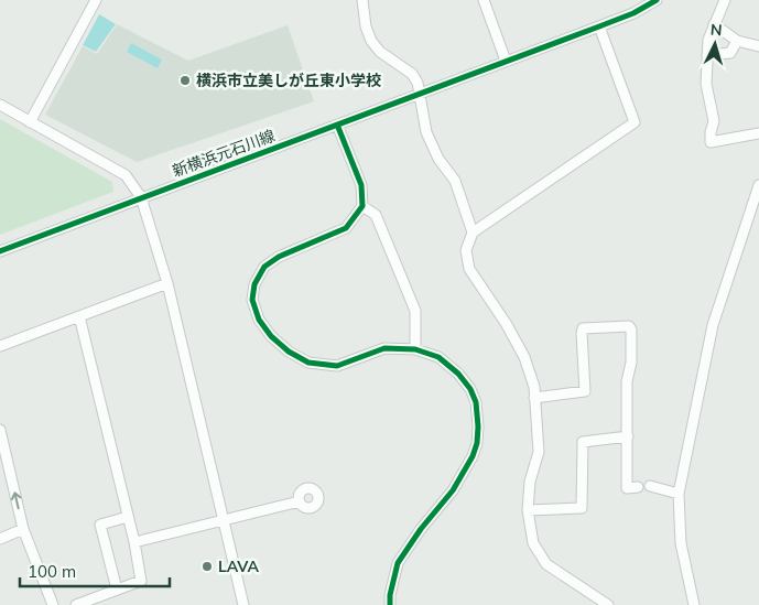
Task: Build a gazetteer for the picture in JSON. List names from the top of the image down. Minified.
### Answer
{"streets":{"street":["新横浜元石川線"]},"places":["横浜市立美しが丘東小学校","LAVA"],"scale_bar":"100 m","north":"top"}
